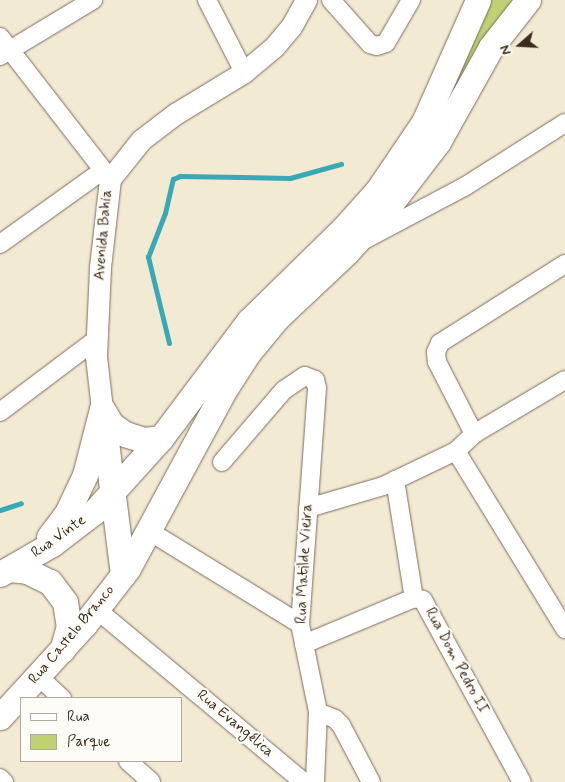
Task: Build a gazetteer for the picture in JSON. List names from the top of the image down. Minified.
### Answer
{"streets":{"main road":["Rua Vinte","Rua Castelo Branco"],"street":["Avenida Bahia","Rua Matilde Vieira","Rua Dom Pedro II","Rua Evangélica"]},"crossings":[["Rua Matilde Vieira","Rua Dom Pedro II"],["Rua Castelo Branco","Rua Evangélica"]],"legend":["Rua","Parque"],"north":"left"}
